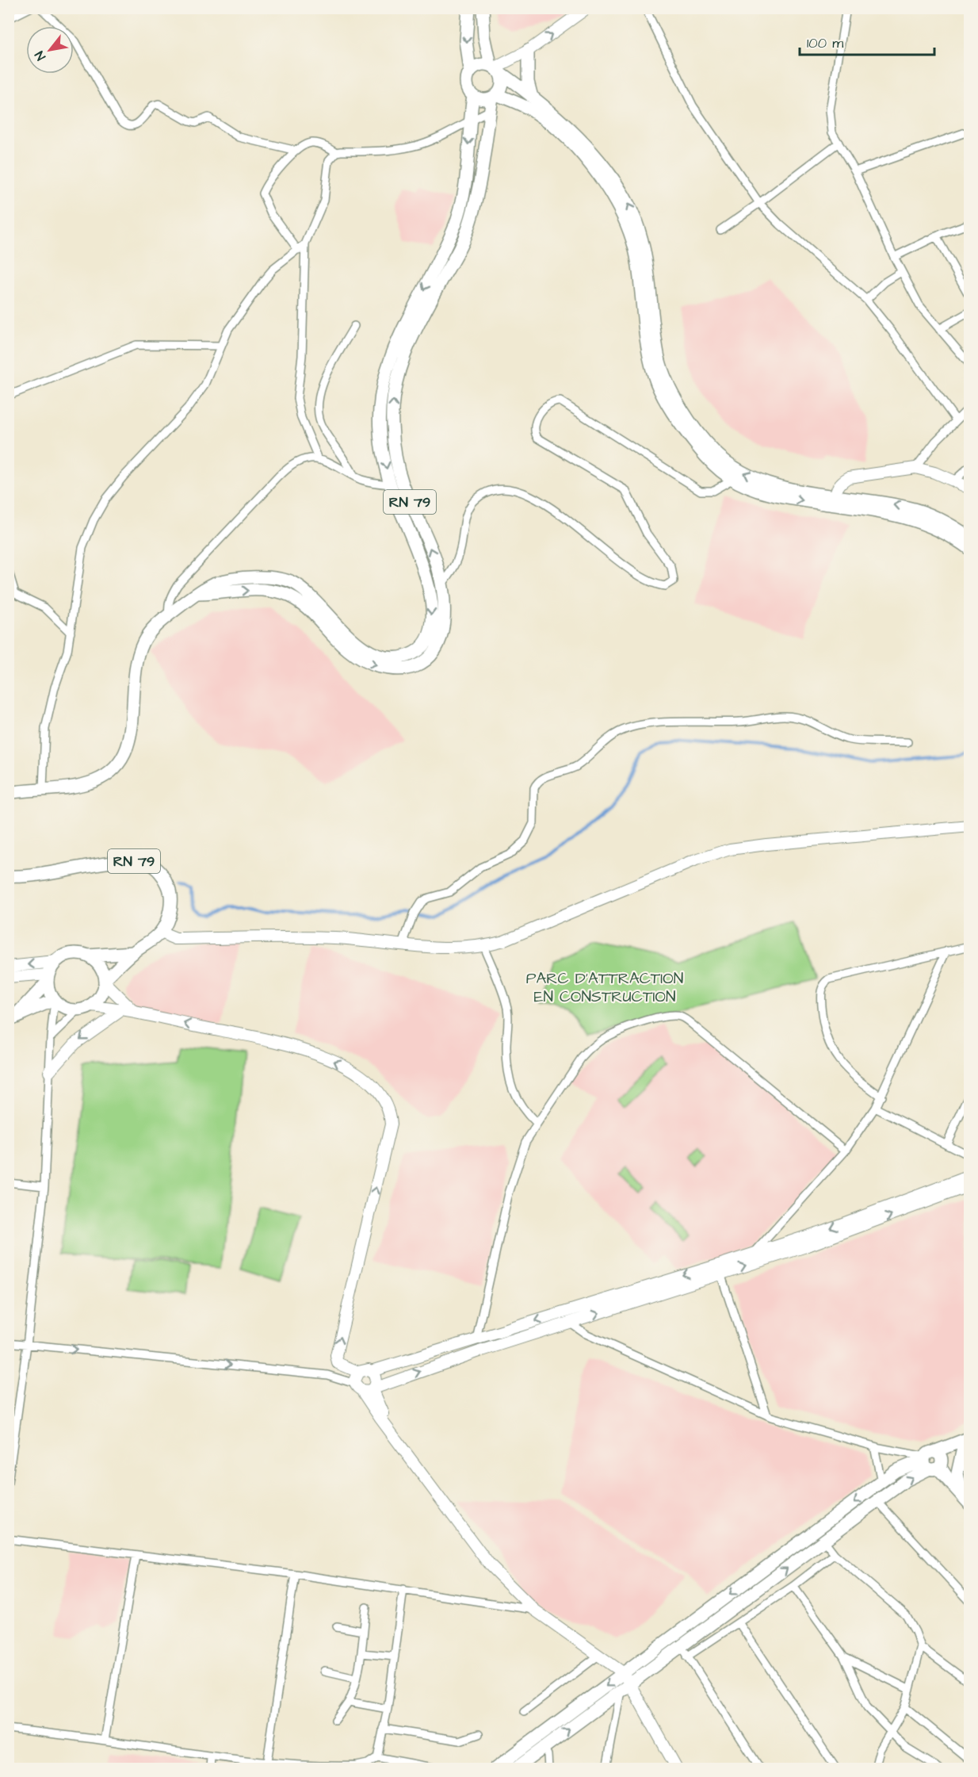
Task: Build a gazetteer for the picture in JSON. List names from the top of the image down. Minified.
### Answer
{"streets":{"main road":["RN 79"]},"parks":["PARC D'ATTRACTION EN CONSTRUCTION"],"scale_bar":"100 m","north":"bottom left"}
